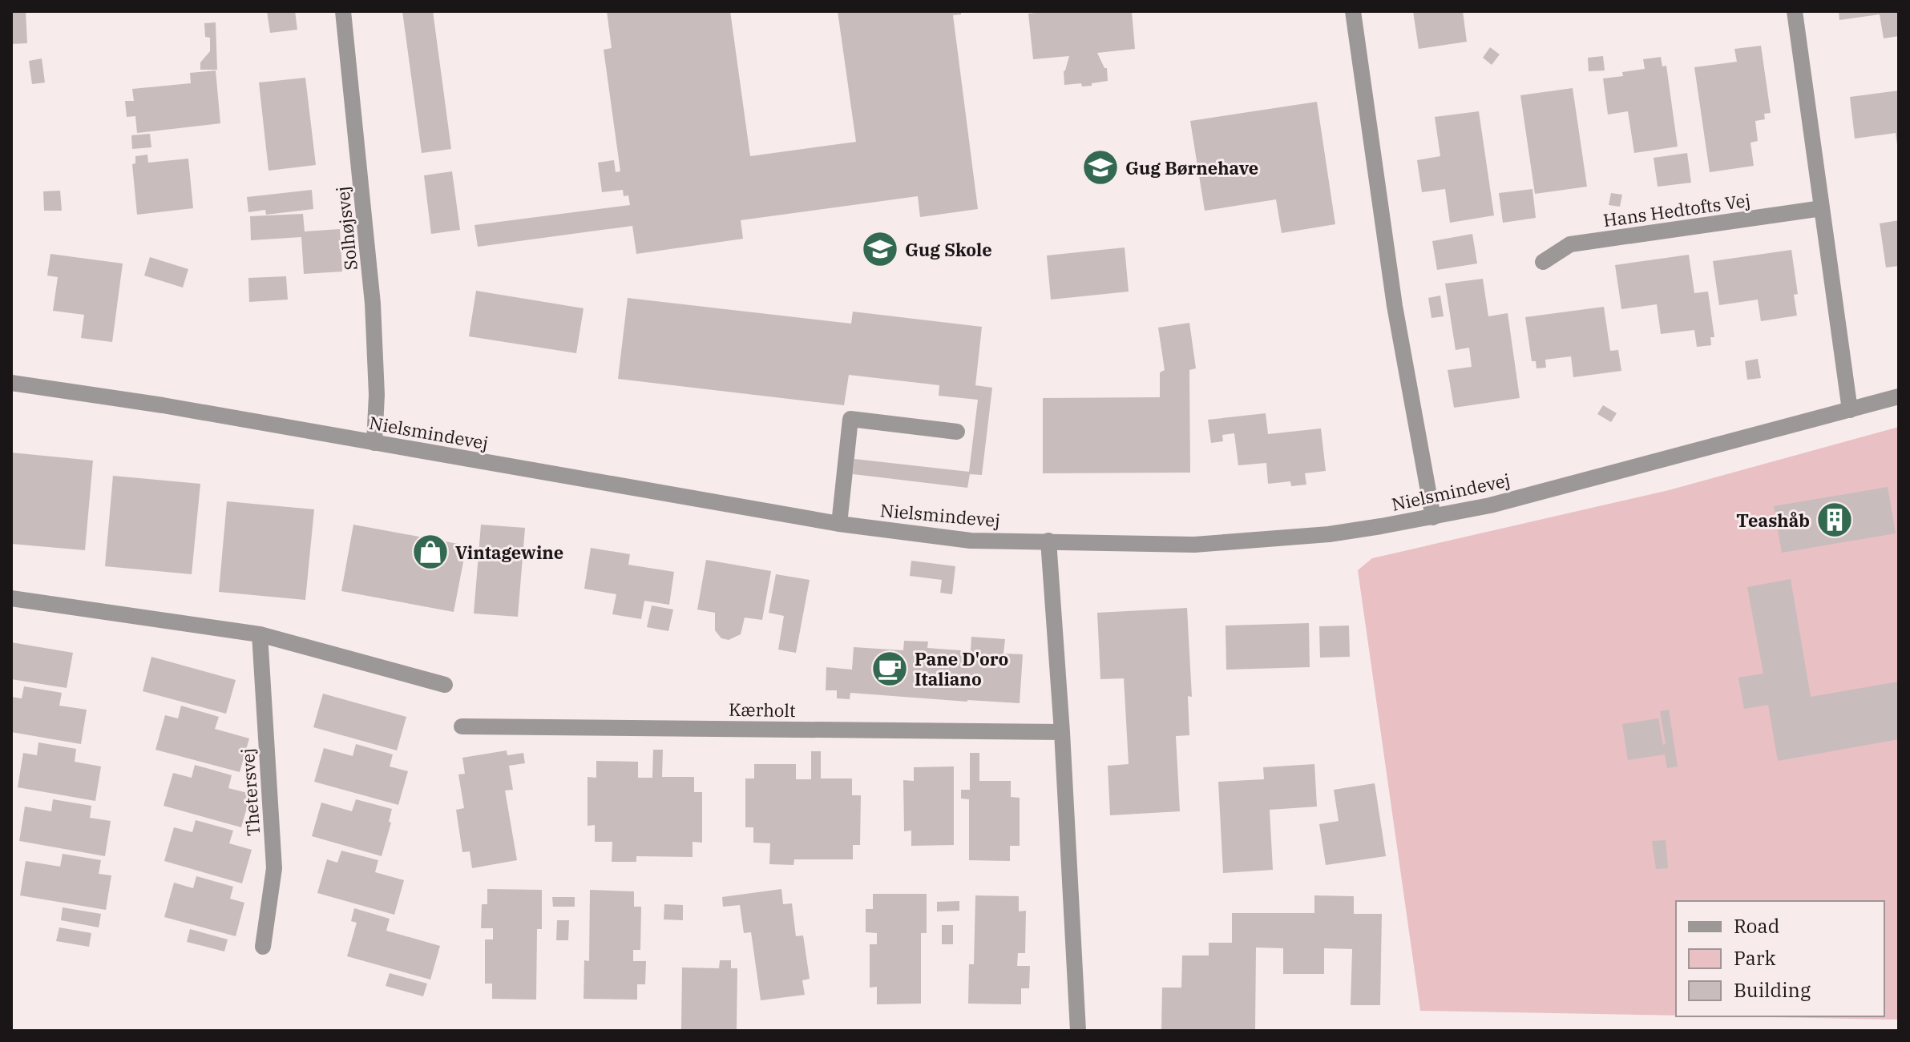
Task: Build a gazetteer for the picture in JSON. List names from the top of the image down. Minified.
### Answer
{"streets":{"street":["Hans Hedtofts Vej","Solhøjsvej","Nielsmindevej","Kærholt","Thetersvej"]},"crossings":[["Solhøjsvej","Nielsmindevej"]],"places":{"school or university":["Gug Børnehave","Gug Skole"],"building":["Teashåb"],"shop":["Vintagewine"],"cafe":["Pane D'oro Italiano"]},"legend":["Road","Park","Building"]}
